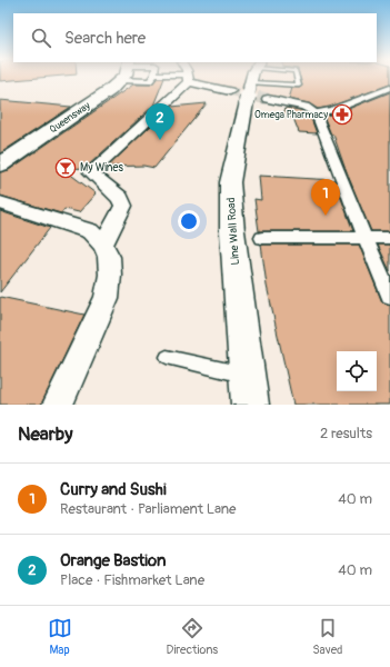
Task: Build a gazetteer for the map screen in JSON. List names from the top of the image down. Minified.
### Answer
{"streets":{"main road":["Queensway"],"street":["Line Wall Road"]},"places":{"pharmacy":["Omega Pharmacy"],"bar":["My Wines"]},"page":{"search":"Search here","pins":["2","1"],"heading":["Nearby","2 results"],"list":[{"mark":"1","name":"Curry and Sushi","note":"Restaurant · Parliament Lane","value":"40 m"},{"mark":"2","name":"Orange Bastion","note":"Place · Fishmarket Lane","value":"40 m"}],"nav":["Map","Directions","Saved"]}}
